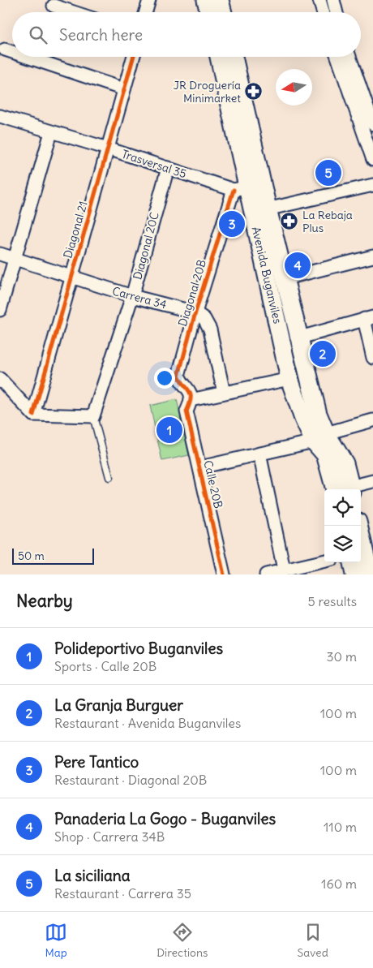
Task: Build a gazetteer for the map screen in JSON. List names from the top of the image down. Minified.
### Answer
{"streets":{"main road":["Avenida Buganviles"],"street":["Trasversal 35","Diagonal 21","Diagonal 20C","Diagonal 20B","Carrera 34","Calle 20B"]},"crossings":[["Trasversal 35","Diagonal 21"],["Trasversal 35","Diagonal 20C"],["Trasversal 35","Avenida Buganviles"],["Trasversal 35","Diagonal 20B"],["Diagonal 21","Carrera 34"],["Diagonal 20C","Carrera 34"],["Avenida Buganviles","Diagonal 20B"],["Diagonal 20B","Carrera 34"],["Diagonal 20B","Calle 20B"]],"places":{"pharmacy":["JR Droguería Minimarket","La Rebaja Plus"]},"scale_bar":"50 m","north":"left","page":{"search":"Search here","pins":["5","3","4","2","1"],"scale":"50 m","heading":["Nearby","5 results"],"list":[{"mark":"1","name":"Polideportivo Buganviles","note":"Sports · Calle 20B","value":"30 m"},{"mark":"2","name":"La Granja Burguer","note":"Restaurant · Avenida Buganviles","value":"100 m"},{"mark":"3","name":"Pere Tantico","note":"Restaurant · Diagonal 20B","value":"100 m"},{"mark":"4","name":"Panaderia La Gogo - Buganviles","note":"Shop · Carrera 34B","value":"110 m"},{"mark":"5","name":"La siciliana","note":"Restaurant · Carrera 35","value":"160 m"}],"nav":["Map","Directions","Saved"]}}
